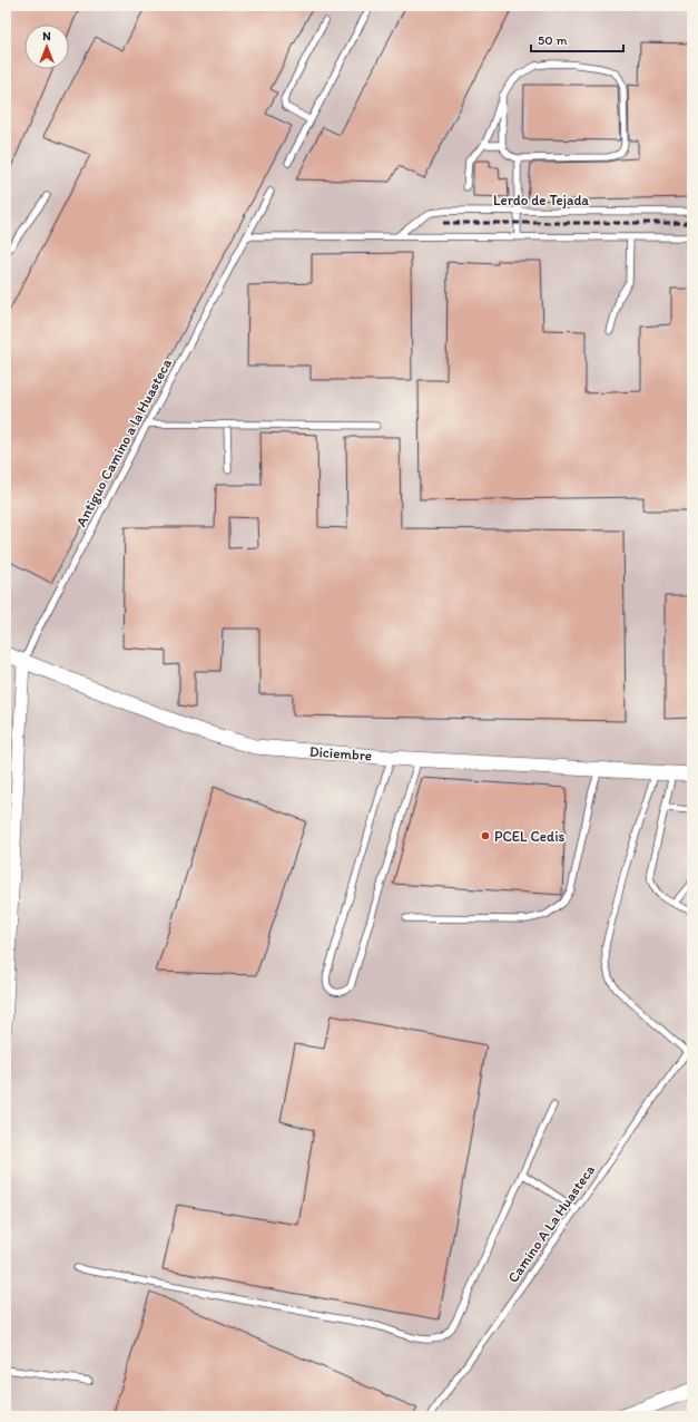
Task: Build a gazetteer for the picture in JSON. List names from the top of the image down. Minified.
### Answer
{"streets":{"street":["Diciembre"],"lane":["Lerdo de Tejada","Antiguo Camino a la Huasteca","Camino A La Huasteca"]},"crossings":[["Antiguo Camino a la Huasteca","Diciembre"]],"places":["PCEL Cedis"],"scale_bar":"50 m","north":"top"}
